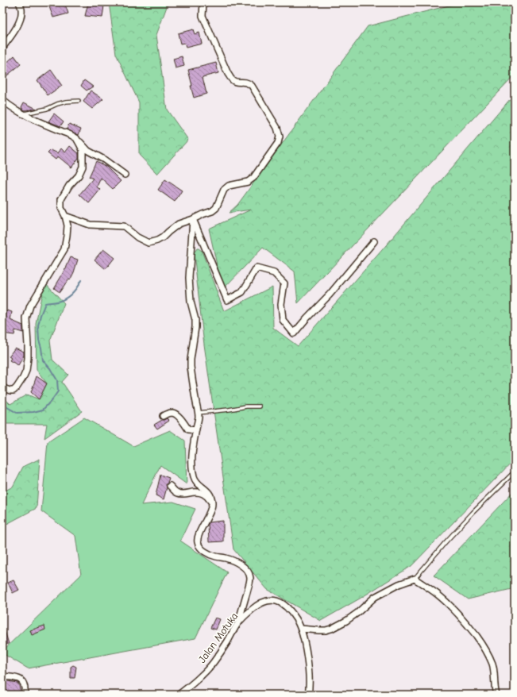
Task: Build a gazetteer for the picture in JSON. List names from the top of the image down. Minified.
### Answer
{"streets":{"street":["Jalan Motuka"]}}
